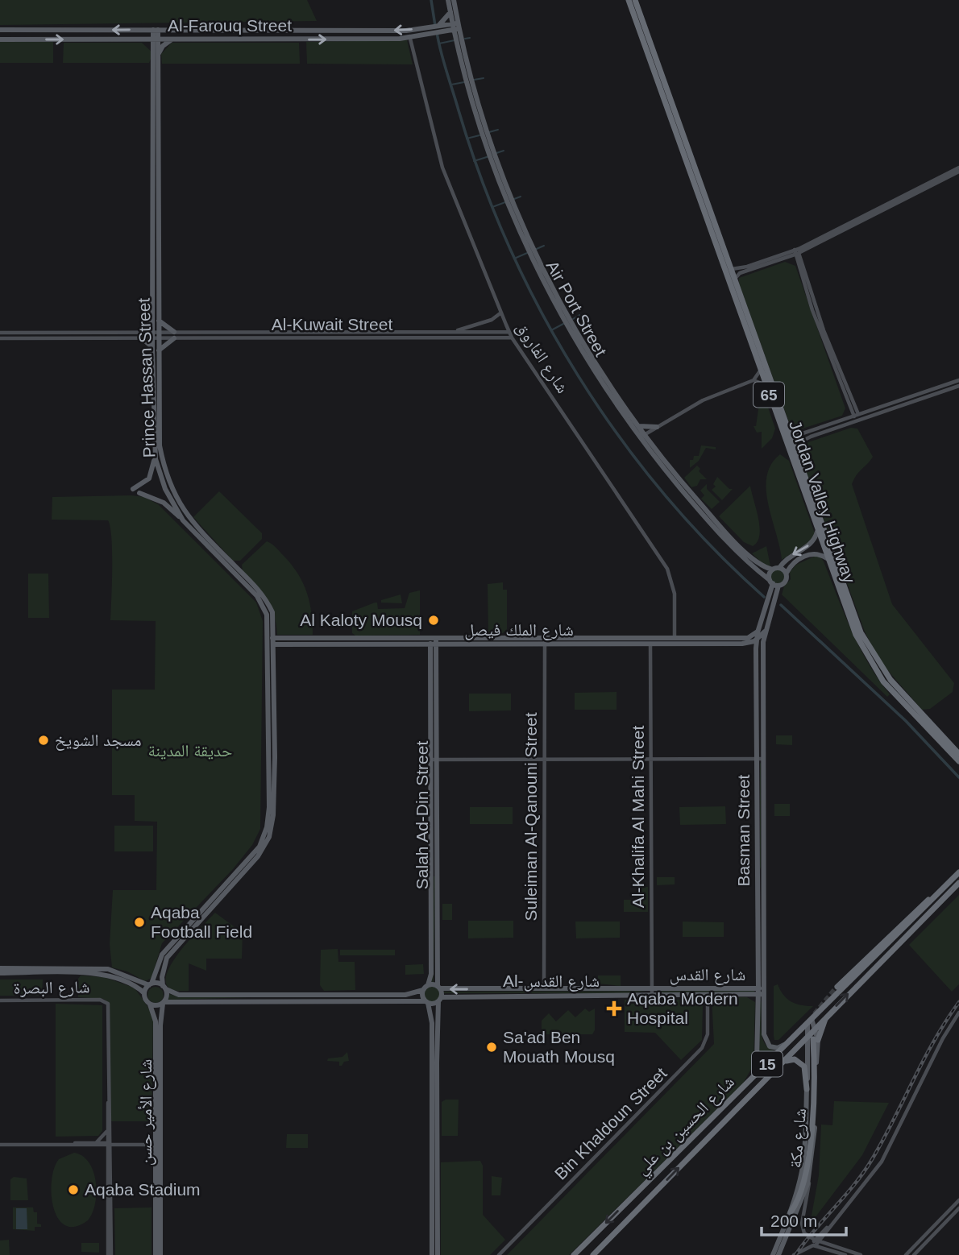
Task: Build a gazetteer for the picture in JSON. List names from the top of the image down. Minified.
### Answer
{"streets":{"highway":["65","Jordan Valley Highway","15","شارع الحسين بن علي"],"main road":["Al-Farouq Street","Air Port Street","Prince Hassan Street","شارع الملك فيصل","Salah Ad-Din Street","Basman Street","شارع القدس","Al-شارع القدس","شارع الأمير حسن","شارع مكة"],"street":["Al-Kuwait Street","شارع الفاروق","Suleiman Al-Qanouni Street","Al-Khalifa Al Mahi Street","شارع البصرة","Bin Khaldoun Street"]},"crossings":[["Al-Farouq Street","Air Port Street"],["Al-Farouq Street","شارع الفاروق"],["Al-Farouq Street","Prince Hassan Street"],["Air Port Street","Basman Street"],["Al-Kuwait Street","شارع الفاروق"],["Al-Kuwait Street","Prince Hassan Street"],["شارع الفاروق","شارع الملك فيصل"],["Prince Hassan Street","شارع الملك فيصل"],["Prince Hassan Street","شارع الأمير حسن"],["شارع الملك فيصل","Salah Ad-Din Street"],["شارع الملك فيصل","Suleiman Al-Qanouni Street"],["شارع الملك فيصل","Al-Khalifa Al Mahi Street"],["شارع الملك فيصل","Basman Street"],["Salah Ad-Din Street","Al-شارع القدس"],["Suleiman Al-Qanouni Street","Al-شارع القدس"],["Al-Khalifa Al Mahi Street","شارع القدس"],["Al-Khalifa Al Mahi Street","Al-شارع القدس"],["Basman Street","شارع القدس"],["Basman Street","Al-شارع القدس"],["Basman Street","شارع الحسين بن علي"],["شارع القدس","Al-شارع القدس"],["Al-شارع القدس","Bin Khaldoun Street"],["شارع الحسين بن علي","شارع مكة"]],"parks":["حديقة المدينة"],"places":{"other":["Al Kaloty Mousq","مسجد الشويخ","Aqaba Football Field","Sa'ad Ben Mouath Mousq","Aqaba Stadium"],"health":["Aqaba Modern Hospital"]},"scale_bar":"200 m"}
